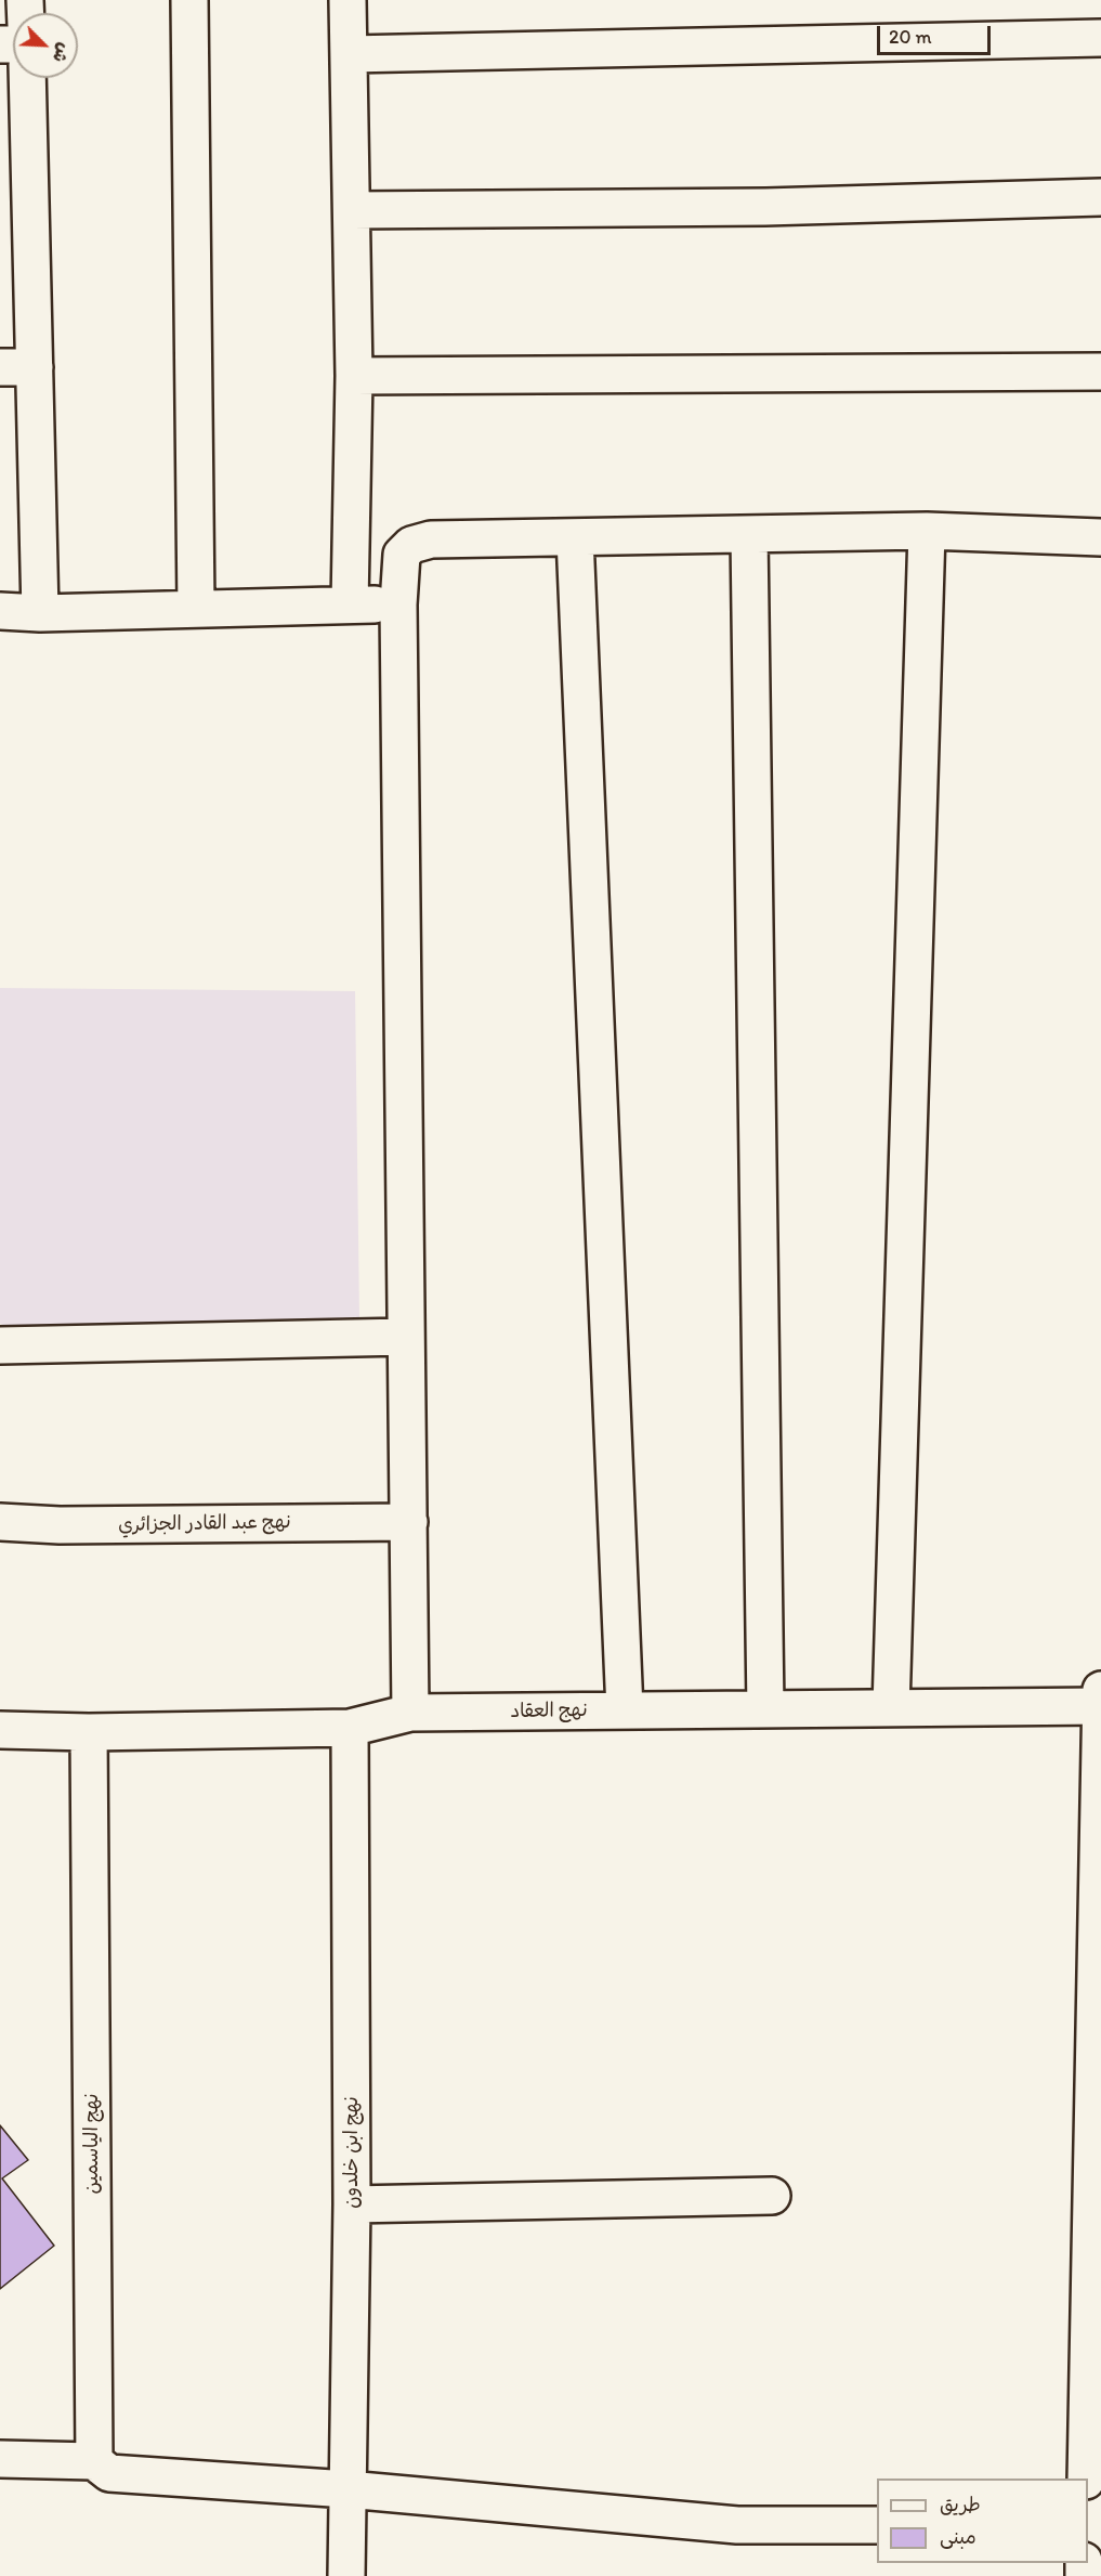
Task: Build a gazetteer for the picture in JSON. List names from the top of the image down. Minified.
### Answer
{"streets":{"street":["نهج عبد القادر الجزائري","نهج العقاد","نهج الياسمين","نهج ابن خلدون"]},"crossings":[["نهج العقاد","نهج الياسمين"],["نهج العقاد","نهج ابن خلدون"]],"legend":["طريق","مبنى"],"scale_bar":"20 m","north":"bottom right"}
